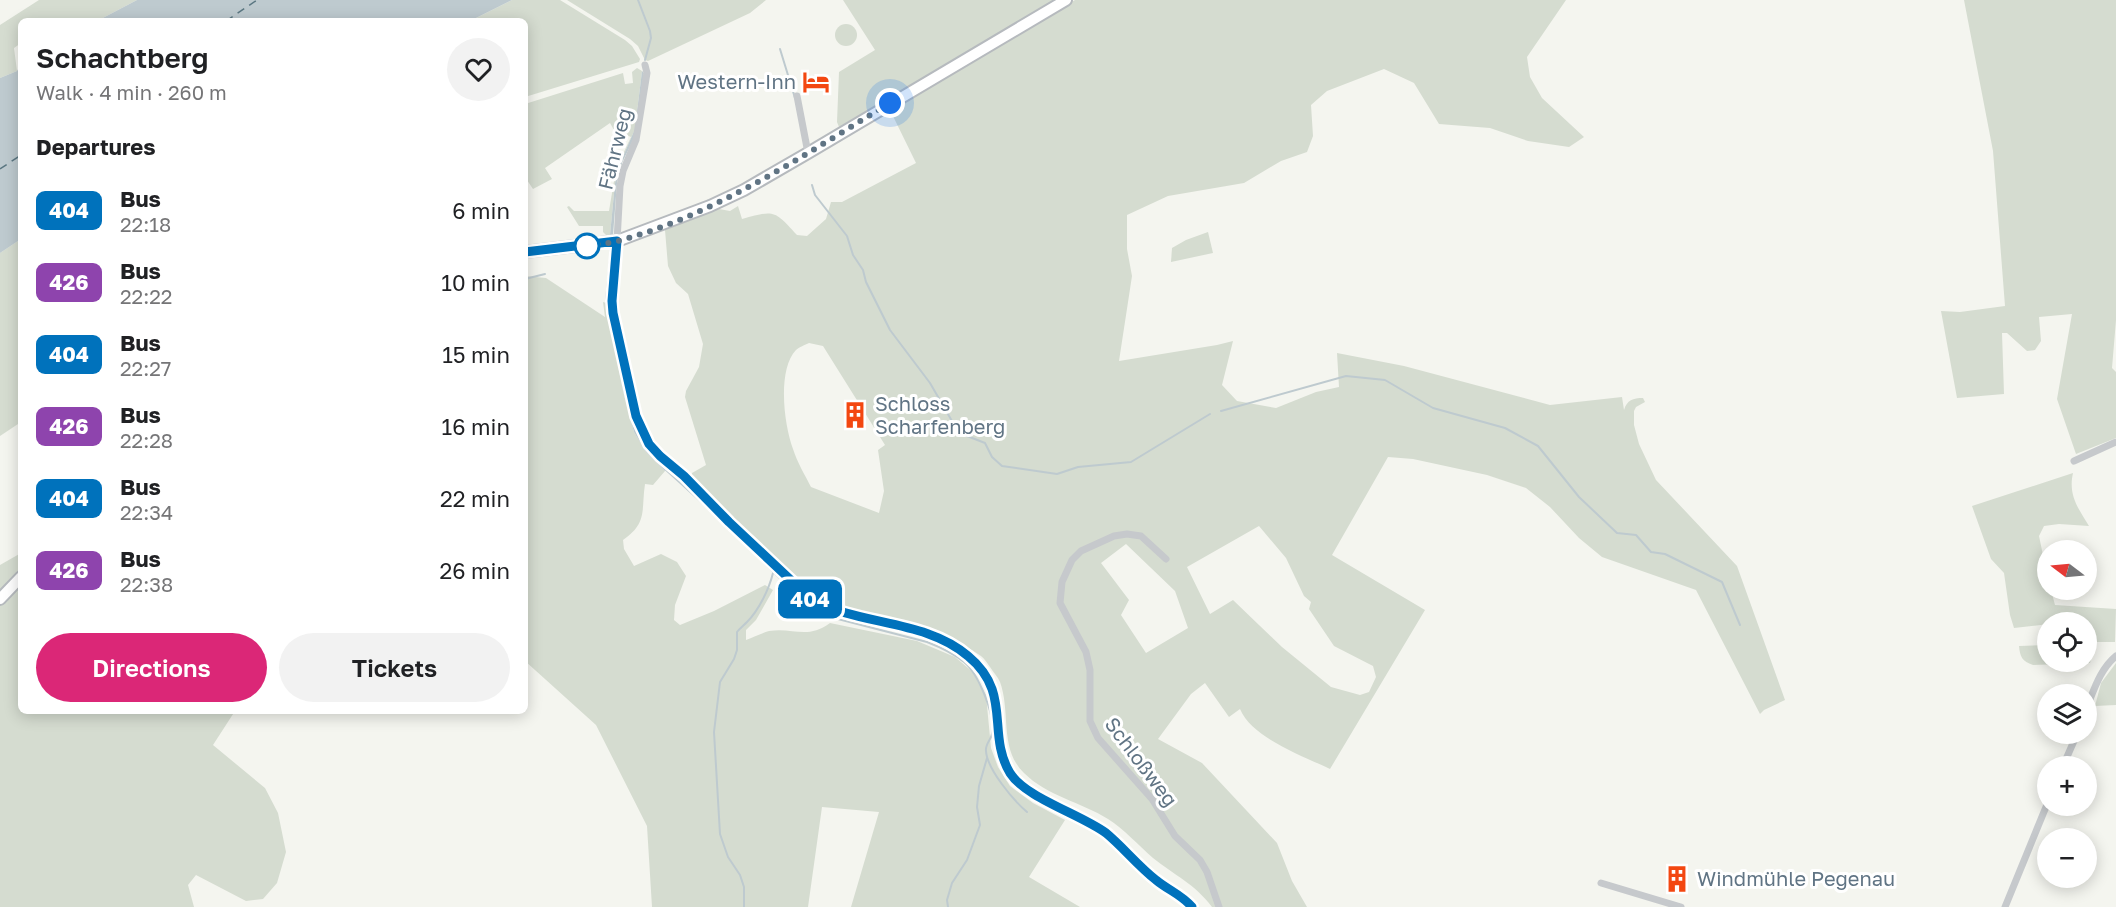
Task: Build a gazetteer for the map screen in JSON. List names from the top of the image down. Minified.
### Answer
{"streets":{"street":["Fährweg","Schloßweg"]},"places":{"hotel":["Western-Inn"],"building":["Schloss Scharfenberg","Windmühle Pegenau"]},"lines":["bus line 404"],"north":"left","page":{"on_map":"404","heading":[["Schachtberg","Walk · 4 min · 260 m"],"Departures"],"list":[{"mark":"404","name":"Bus","note":"22:18","value":"6 min"},{"mark":"426","name":"Bus","note":"22:22","value":"10 min"},{"mark":"404","name":"Bus","note":"22:27","value":"15 min"},{"mark":"426","name":"Bus","note":"22:28","value":"16 min"},{"mark":"404","name":"Bus","note":"22:34","value":"22 min"},{"mark":"426","name":"Bus","note":"22:38","value":"26 min"}],"map_buttons":["+","−"],"buttons":["Directions","Tickets"]}}
